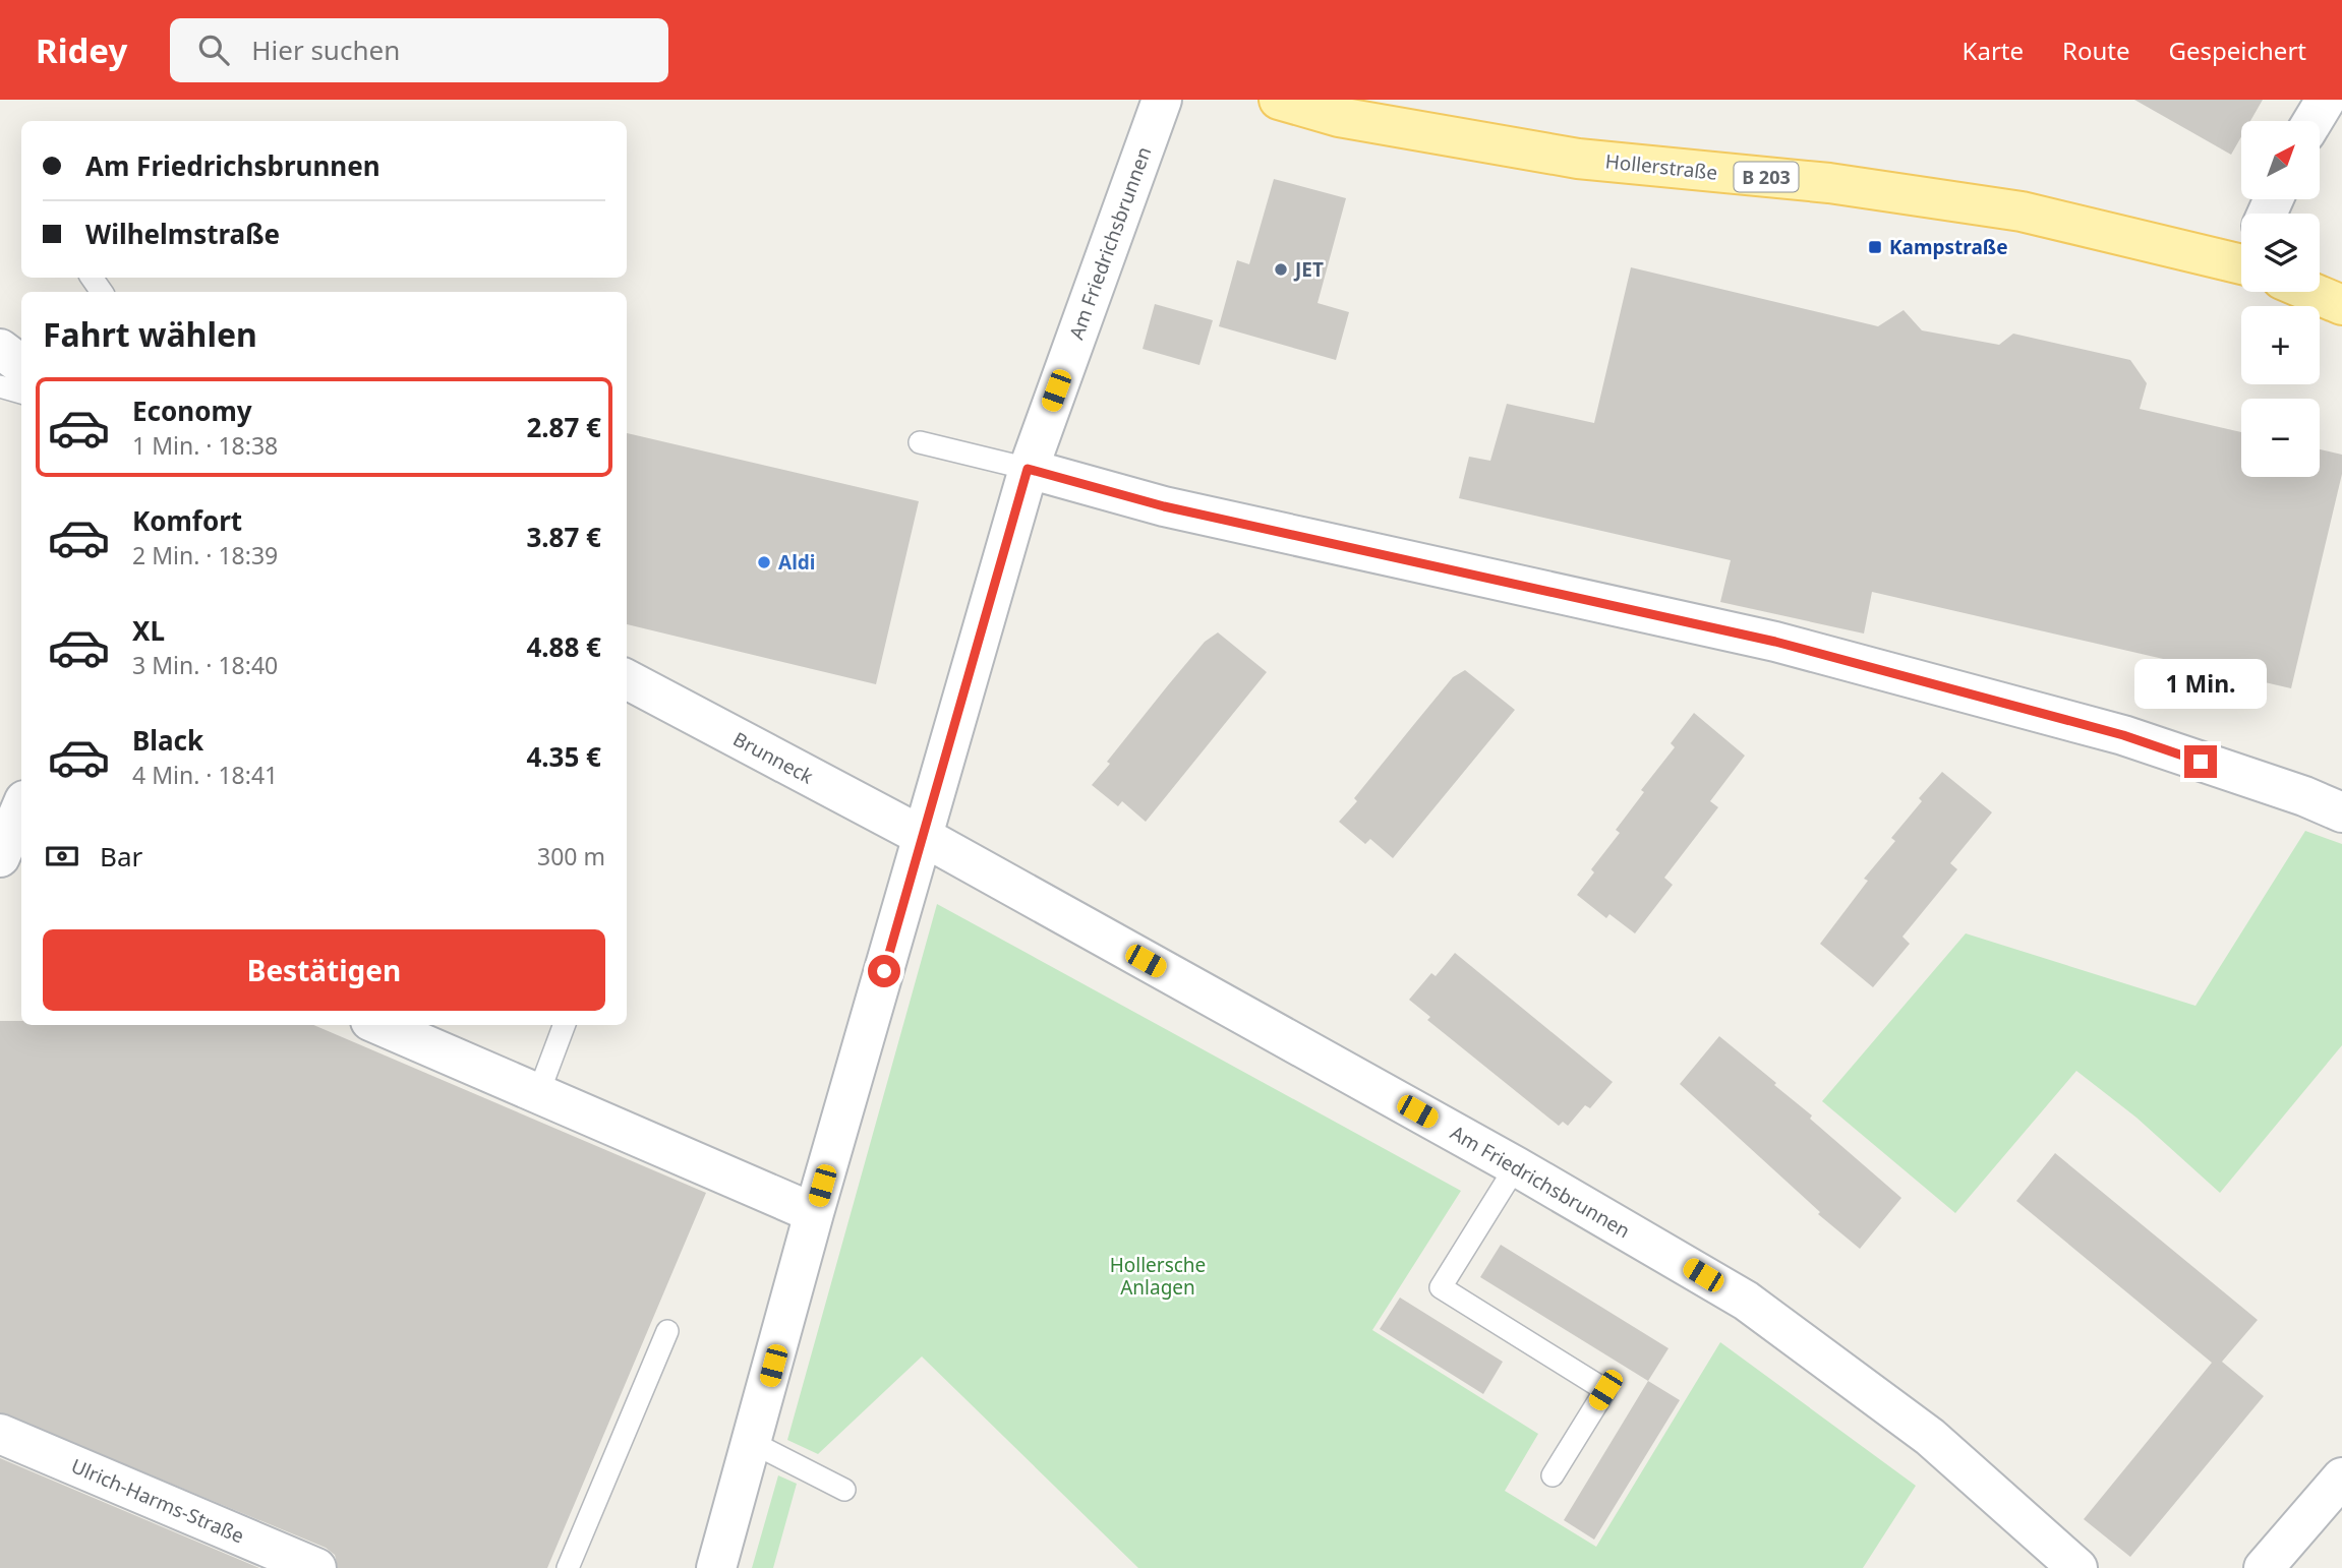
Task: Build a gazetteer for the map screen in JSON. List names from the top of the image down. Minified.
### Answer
{"streets":{"main road":["Hollerstraße","B 203"],"street":["Am Friedrichsbrunnen","Brunneck","Ulrich-Harms-Straße"]},"crossings":[["Am Friedrichsbrunnen","Brunneck"]],"parks":["Hollersche Anlagen"],"places":{"transit":["Kampstraße"],"other":["JET","Aldi"]},"north":"top right","page":{"header":"Ridey","search":"Hier suchen","nav":["Karte","Route","Gespeichert"],"map_buttons":["+","−"],"banner":["Am Friedrichsbrunnen","Wilhelmstraße"],"heading":"Fahrt wählen","list":[{"name":"Economy","note":"1 Min. · 18:38","value":"2.87 €"},{"name":"Komfort","note":"2 Min. · 18:39","value":"3.87 €"},{"name":"XL","note":"3 Min. · 18:40","value":"4.88 €"},{"name":"Black","note":"4 Min. · 18:41","value":"4.35 €"}],"bubble":"1 Min.","pay":["Bar","300 m"],"buttons":"Bestätigen"}}
